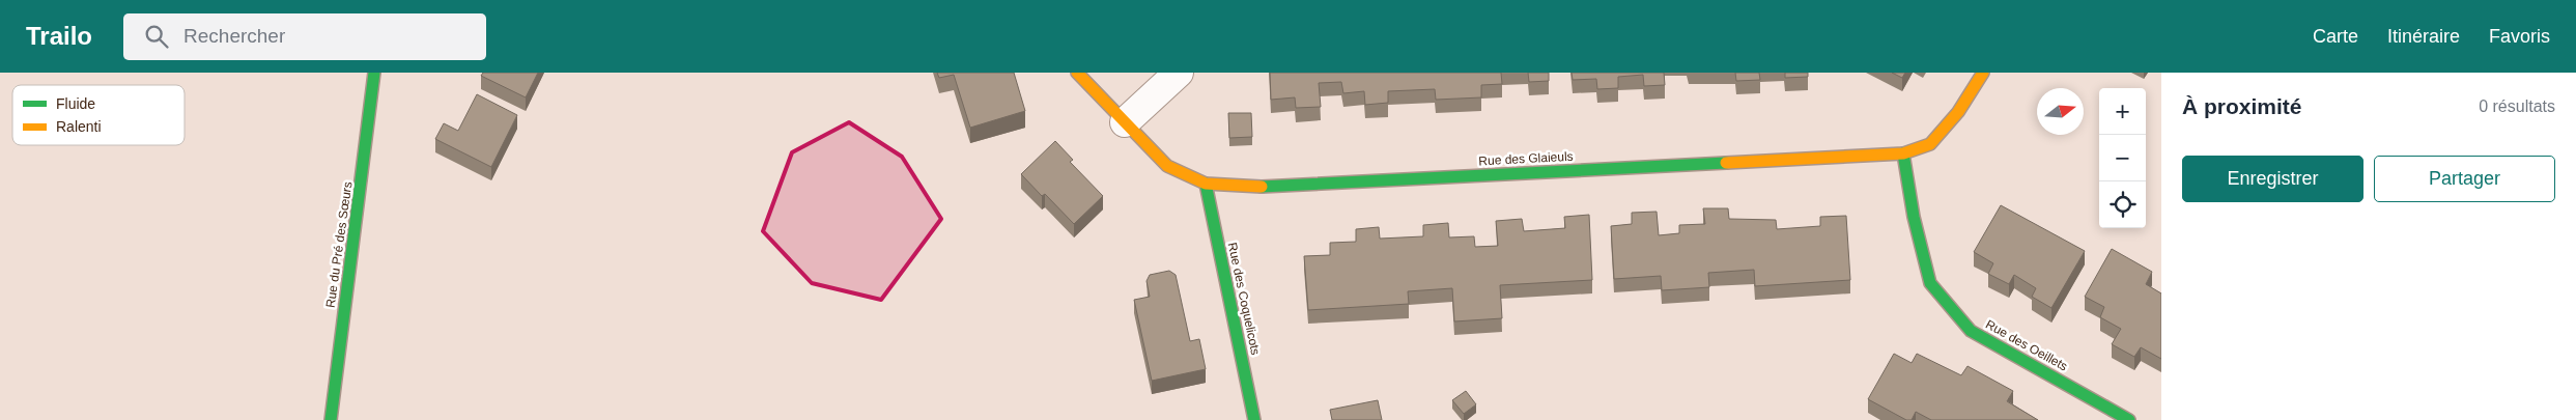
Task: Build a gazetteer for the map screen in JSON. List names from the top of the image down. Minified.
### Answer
{"streets":{"street":["Rue des Glaieuls","Rue du Pré des Sœurs","Rue des Coquelicots","Rue des Oeillets"]},"crossings":[["Rue des Glaieuls","Rue des Coquelicots"],["Rue des Glaieuls","Rue des Oeillets"]],"legend":["Fluide","Ralenti"],"north":"right","page":{"header":"Trailo","search":"Rechercher","nav":["Carte","Itinéraire","Favoris"],"heading":["À proximité","0 résultats"],"map_buttons":["+","−"],"buttons":["Enregistrer","Partager"]}}
